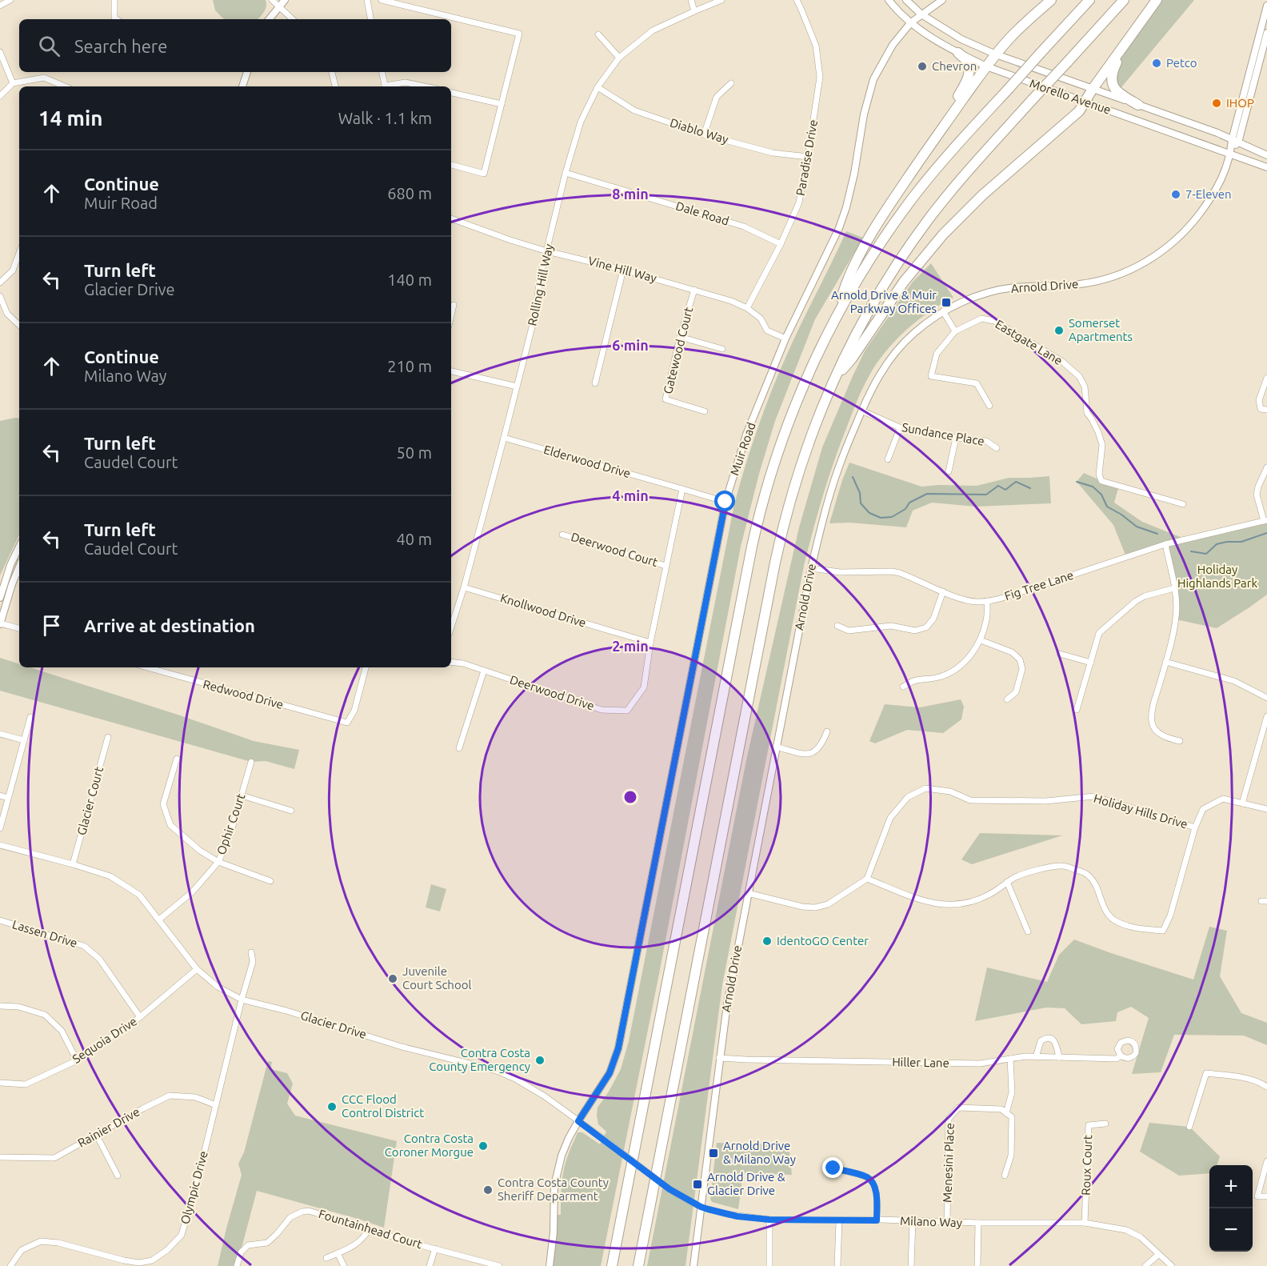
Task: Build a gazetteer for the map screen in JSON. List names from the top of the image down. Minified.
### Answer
{"streets":{"street":["Morello Avenue","Diablo Way","Paradise Drive","Dale Road","Vine Hill Way","Rolling Hill Way","Arnold Drive","Eastgate Lane","Gatewood Court","Sundance Place","Muir Road","Elderwood Drive","Deerwood Court","Fig Tree Lane","Knollwood Drive","Deerwood Drive","Redwood Drive","Glacier Court","Holiday Hills Drive","Ophir Court","Lassen Drive","Glacier Drive","Sequoia Drive","Hiller Lane","Rainier Drive","Menesini Place","Roux Court","Olympic Drive","Milano Way","Fountainhead Court"]},"crossings":[["Morello Avenue","Arnold Drive"],["Morello Avenue","Muir Road"],["Diablo Way","Paradise Drive"],["Diablo Way","Rolling Hill Way"],["Paradise Drive","Dale Road"],["Paradise Drive","Vine Hill Way"],["Dale Road","Rolling Hill Way"],["Vine Hill Way","Rolling Hill Way"],["Vine Hill Way","Gatewood Court"],["Vine Hill Way","Muir Road"],["Rolling Hill Way","Elderwood Drive"],["Rolling Hill Way","Knollwood Drive"],["Arnold Drive","Sundance Place"],["Arnold Drive","Fig Tree Lane"],["Arnold Drive","Hiller Lane"],["Arnold Drive","Milano Way"],["Muir Road","Elderwood Drive"],["Muir Road","Glacier Drive"],["Elderwood Drive","Deerwood Drive"],["Deerwood Court","Deerwood Drive"],["Knollwood Drive","Deerwood Drive"],["Glacier Court","Glacier Drive"],["Ophir Court","Glacier Drive"],["Lassen Drive","Sequoia Drive"],["Glacier Drive","Sequoia Drive"],["Glacier Drive","Olympic Drive"],["Glacier Drive","Milano Way"],["Rainier Drive","Olympic Drive"],["Menesini Place","Milano Way"],["Roux Court","Milano Way"]],"parks":["Holiday Highlands Park"],"places":{"other":["Petco","Chevron","IHOP","7-Eleven","Somerset Apartments","IdentoGO Center","Juvenile Court School","Contra Costa County Emergency","CCC Flood Control District","Contra Costa Coroner Morgue","Contra Costa County Sheriff Deparment"],"transit":["Arnold Drive & Muir Parkway Offices","Arnold Drive & Milano Way","Arnold Drive & Glacier Drive"]},"page":{"search":"Search here","heading":["14 min","Walk · 1.1 km"],"list":[["Continue","Muir Road","680 m"],["Turn left","Glacier Drive","140 m"],["Continue","Milano Way","210 m"],["Turn left","Caudel Court","50 m"],["Turn left","Caudel Court","40 m"],"Arrive at destination"],"map_buttons":["+","−"]},"rings":["8 min","6 min","4 min","2 min"]}
